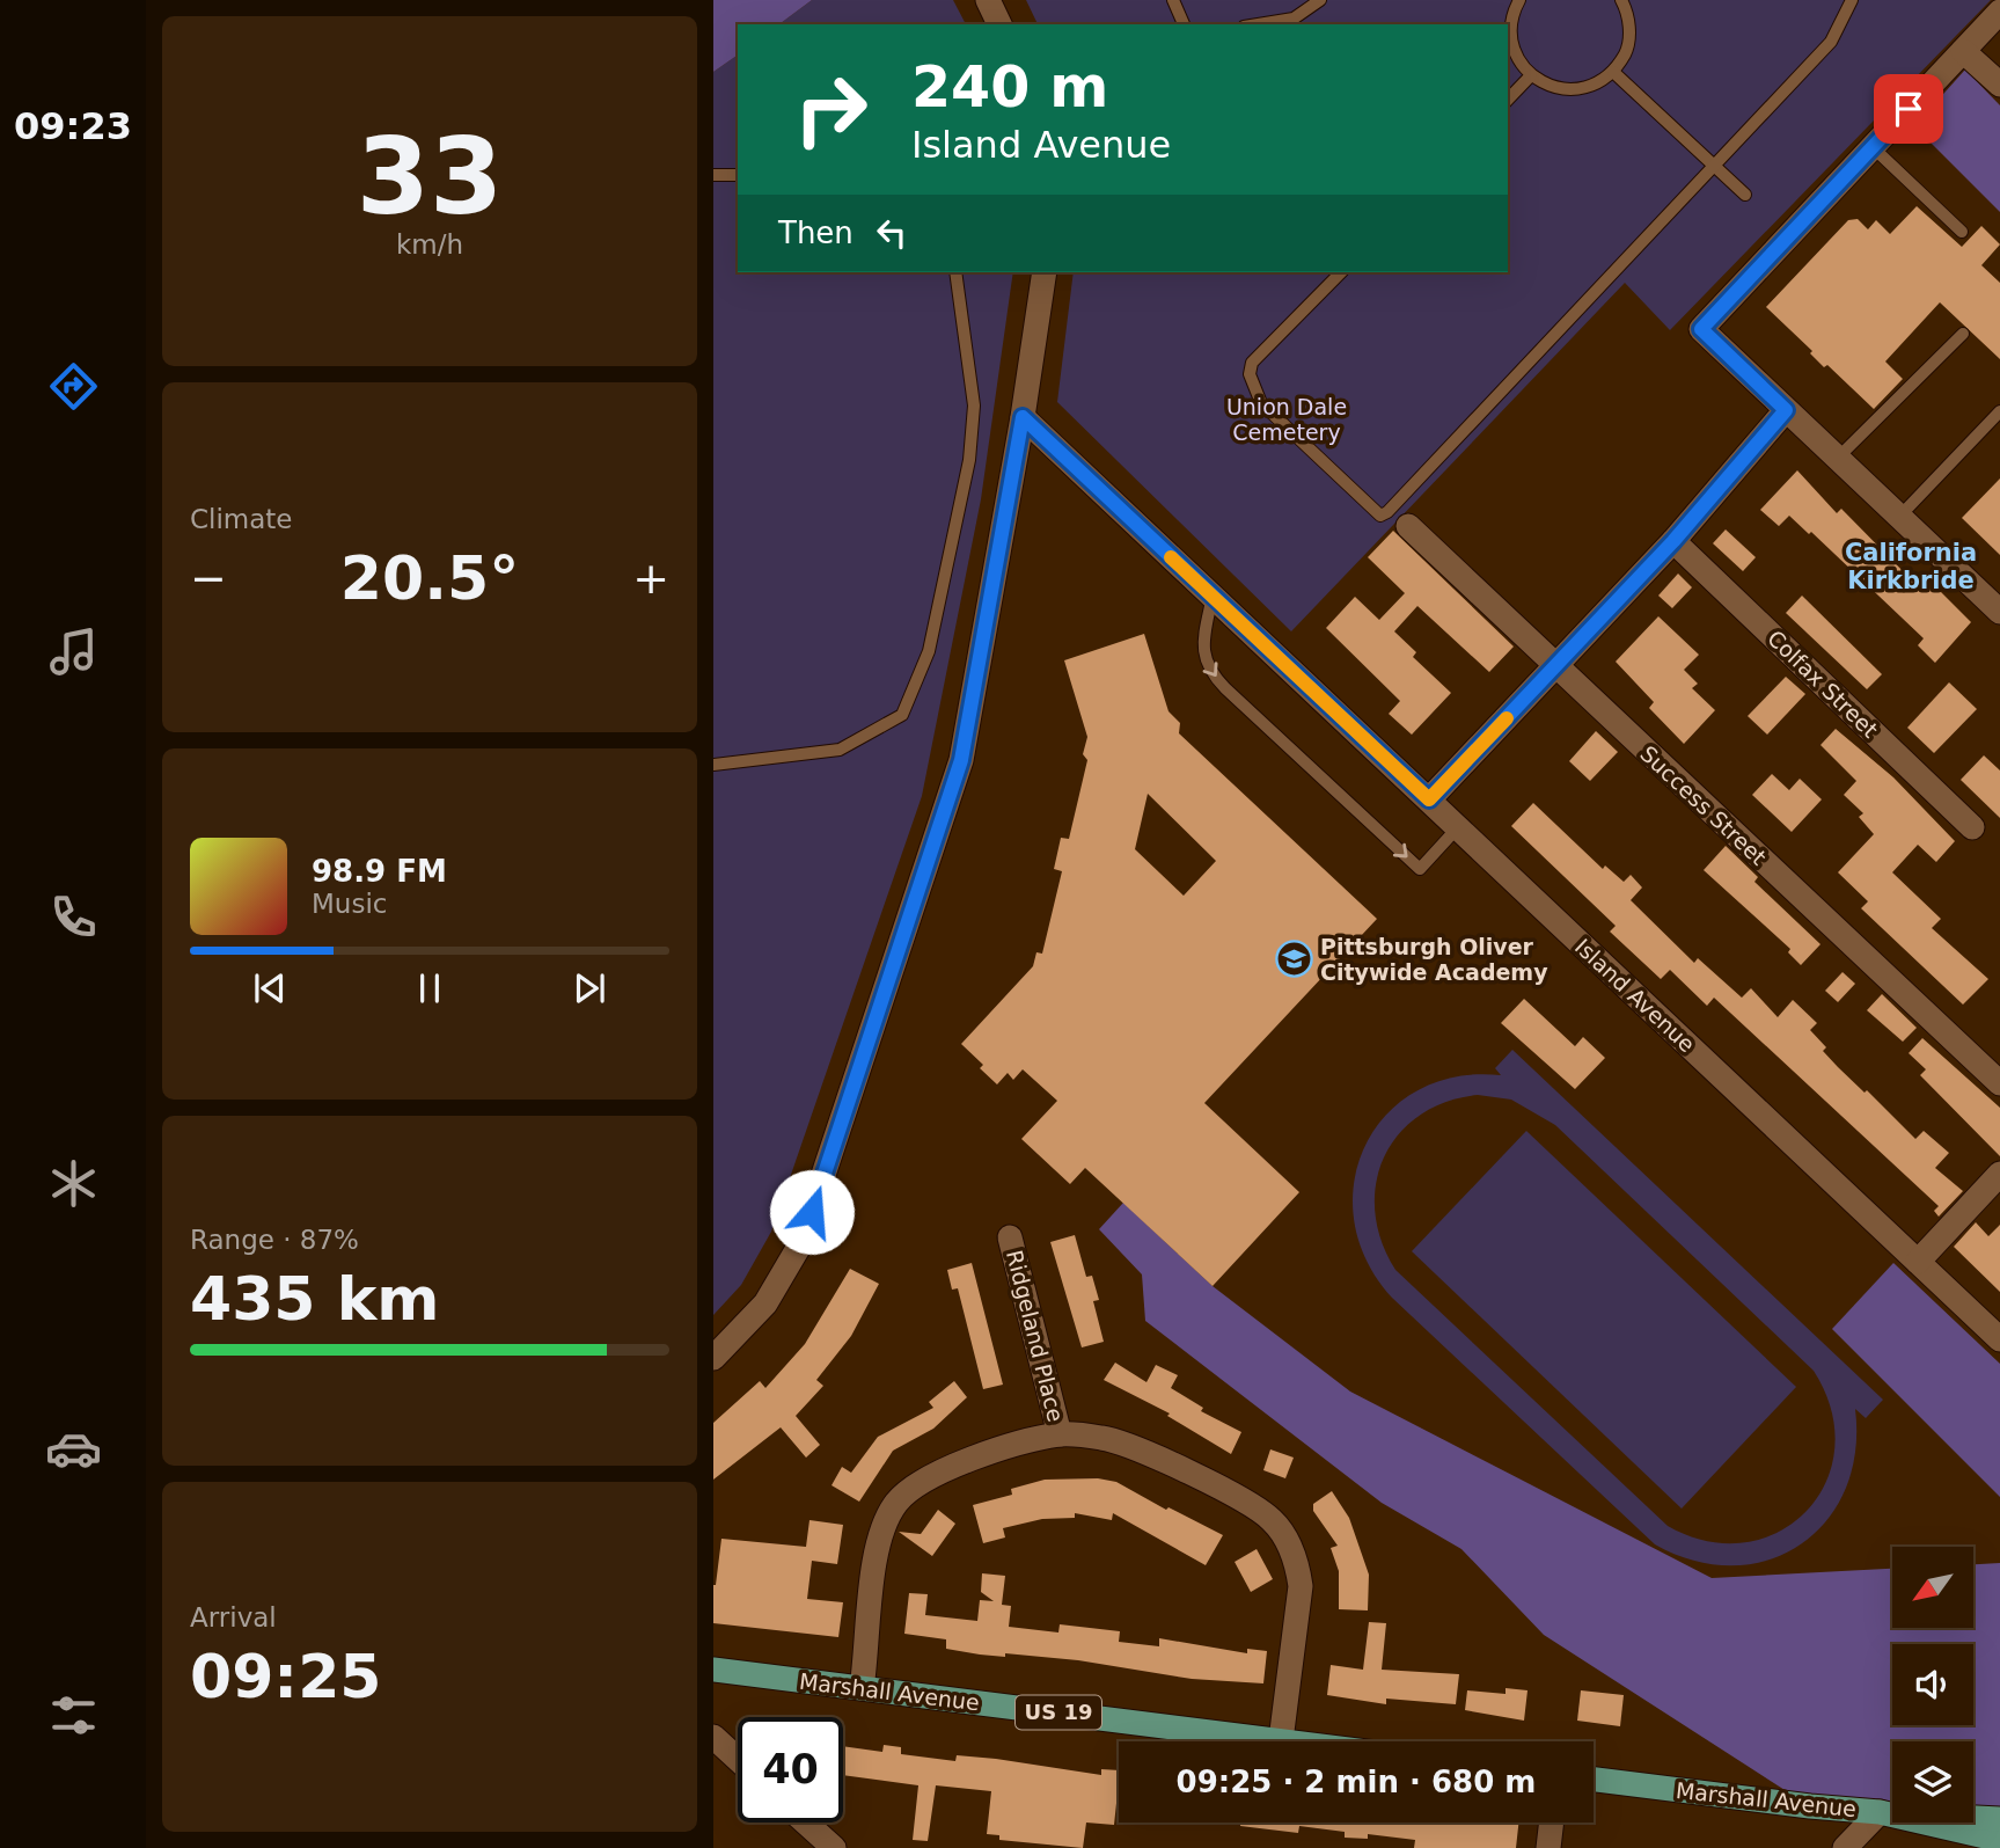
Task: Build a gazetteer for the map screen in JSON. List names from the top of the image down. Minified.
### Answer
{"streets":{"main road":["Marshall Avenue","US 19"],"street":["Colfax Street","Success Street","Island Avenue","Ridgeland Place"]},"districts":["California Kirkbride"],"parks":["Union Dale Cemetery"],"places":{"school or university":["Pittsburgh Oliver Citywide Academy"]},"north":"bottom left","page":{"tabs":"09:23","tile":[["33","km/h"],"Climate",["Range · 87%","435 km"],["Arrival","09:25"]],"turn":["240 m","Island Avenue"],"then":"Then","heat":["−","20.5°","+"],"song":["98.9 FM","Music"],"limit":"40","trip":"09:25 · 2 min · 680 m"}}
